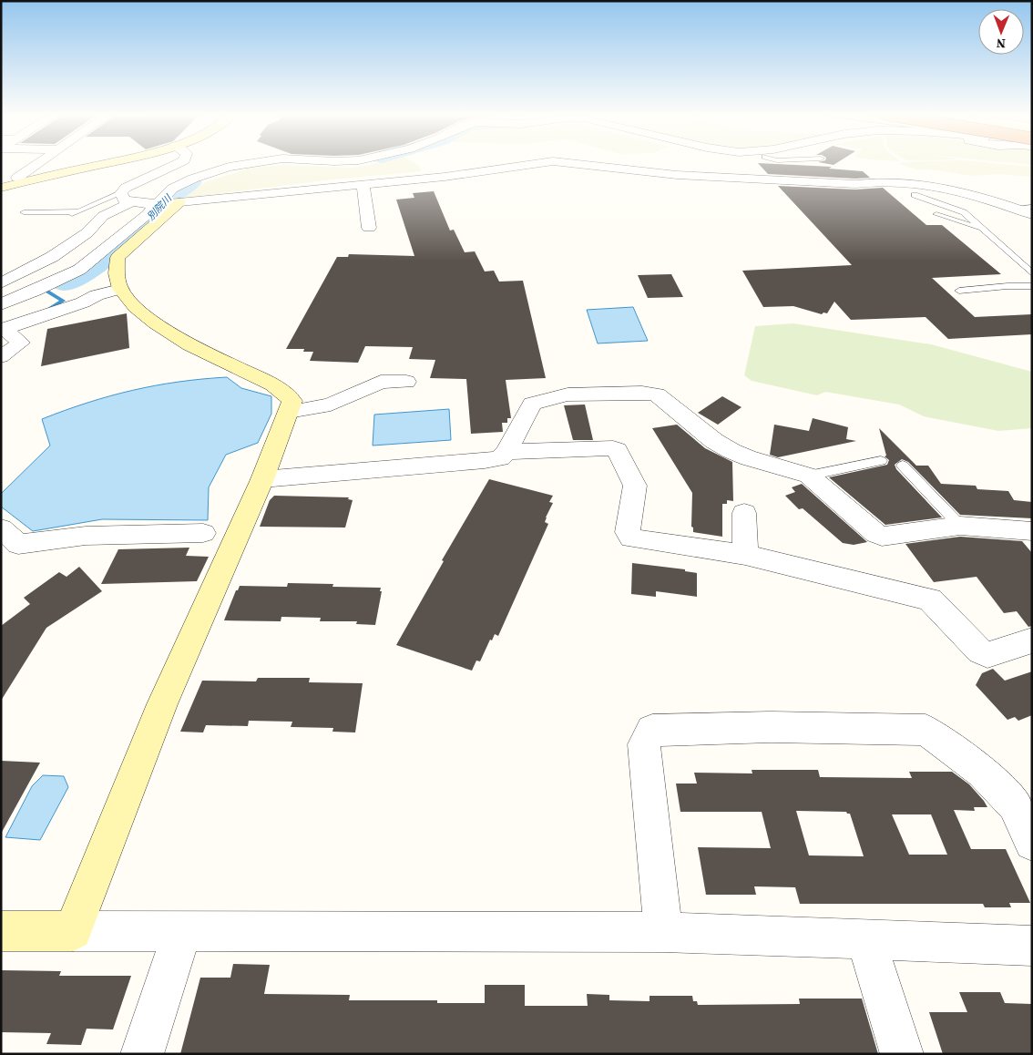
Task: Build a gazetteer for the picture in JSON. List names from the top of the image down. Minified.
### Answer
{"water":["別院川"],"north":"bottom"}
